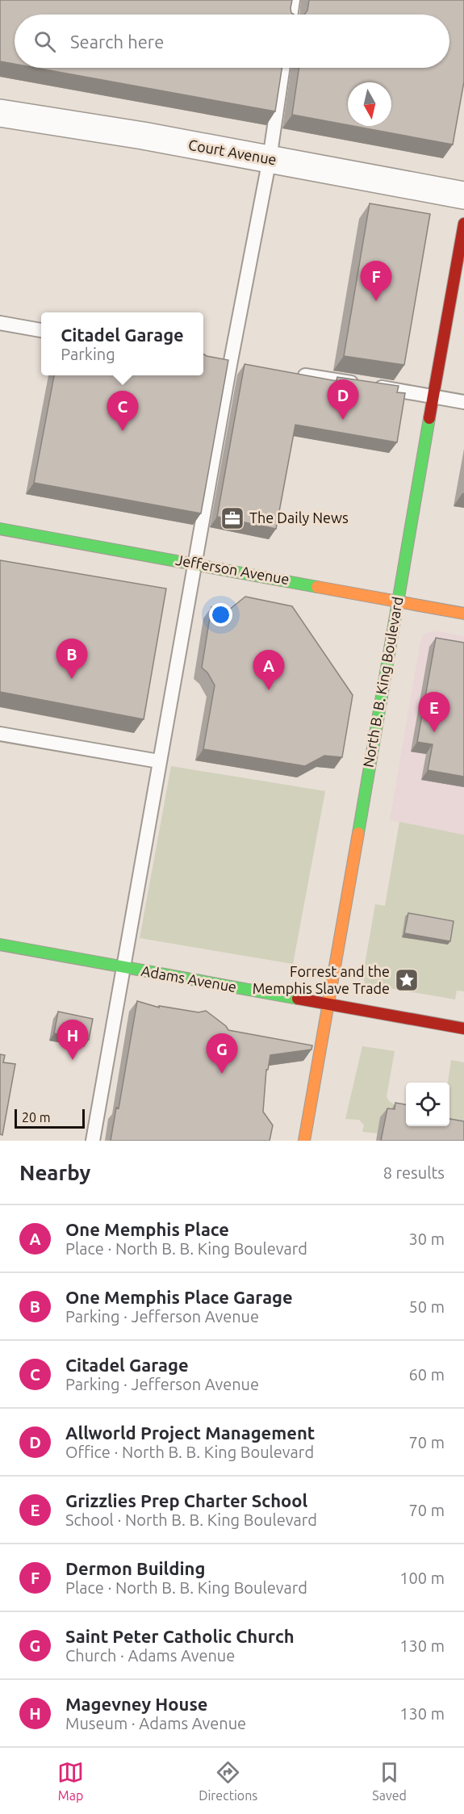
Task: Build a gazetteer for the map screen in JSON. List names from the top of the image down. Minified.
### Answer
{"streets":{"main road":["Jefferson Avenue","North B. B. King Boulevard","Adams Avenue"],"street":["Court Avenue"]},"crossings":[["Jefferson Avenue","North B. B. King Boulevard"],["North B. B. King Boulevard","Adams Avenue"]],"places":{"office":["The Daily News"],"place":["Forrest and the Memphis Slave Trade"]},"scale_bar":"20 m","north":"bottom","page":{"search":"Search here","pins":["F","D","C","B","A","E","H","G"],"popup":["Citadel Garage","Parking"],"scale":"20 m","heading":["Nearby","8 results"],"list":[{"mark":"A","name":"One Memphis Place","note":"Place · North B. B. King Boulevard","value":"30 m"},{"mark":"B","name":"One Memphis Place Garage","note":"Parking · Jefferson Avenue","value":"50 m"},{"mark":"C","name":"Citadel Garage","note":"Parking · Jefferson Avenue","value":"60 m"},{"mark":"D","name":"Allworld Project Management","note":"Office · North B. B. King Boulevard","value":"70 m"},{"mark":"E","name":"Grizzlies Prep Charter School","note":"School · North B. B. King Boulevard","value":"70 m"},{"mark":"F","name":"Dermon Building","note":"Place · North B. B. King Boulevard","value":"100 m"},{"mark":"G","name":"Saint Peter Catholic Church","note":"Church · Adams Avenue","value":"130 m"},{"mark":"H","name":"Magevney House","note":"Museum · Adams Avenue","value":"130 m"}],"nav":["Map","Directions","Saved"]}}
